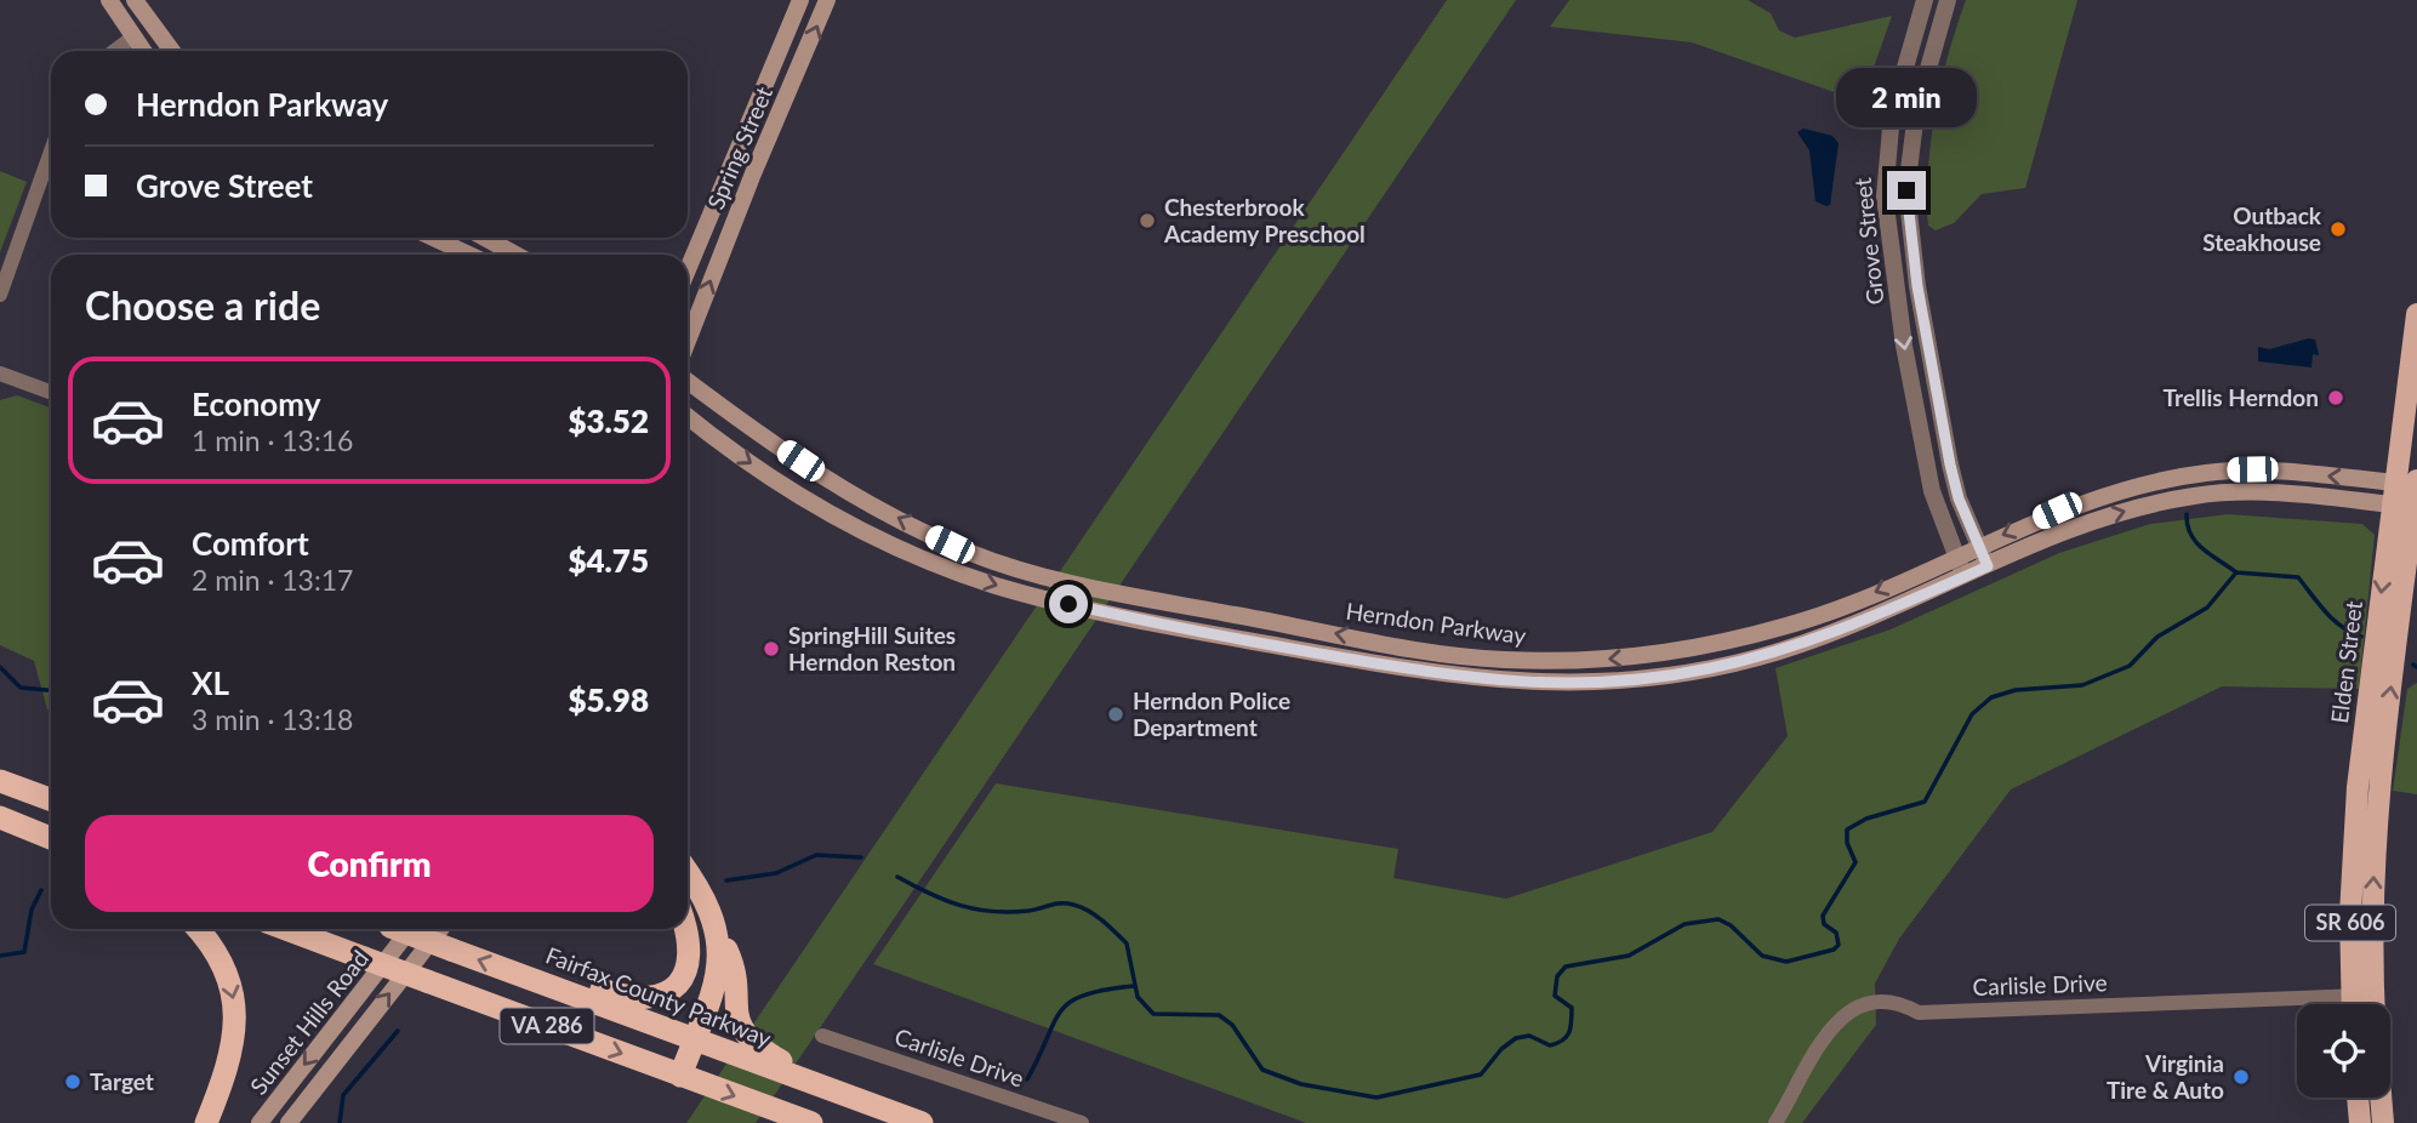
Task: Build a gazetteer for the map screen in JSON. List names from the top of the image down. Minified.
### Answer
{"streets":{"highway":["Fairfax County Parkway","VA 286"],"main road":["Spring Street","Herndon Parkway","Elden Street","SR 606","Sunset Hills Road"],"street":["Grove Street","Carlisle Drive"]},"crossings":[["Grove Street","Herndon Parkway"],["Herndon Parkway","Elden Street"],["Elden Street","Carlisle Drive"],["Fairfax County Parkway","Sunset Hills Road"]],"places":["Chesterbrook Academy Preschool","Outback Steakhouse","Trellis Herndon","SpringHill Suites Herndon Reston","Herndon Police Department","Virginia Tire & Auto","Target"],"page":{"banner":["Herndon Parkway","Grove Street"],"bubble":"2 min","heading":"Choose a ride","list":[{"name":"Economy","note":"1 min · 13:16","value":"$3.52"},{"name":"Comfort","note":"2 min · 13:17","value":"$4.75"},{"name":"XL","note":"3 min · 13:18","value":"$5.98"}],"buttons":"Confirm"}}
